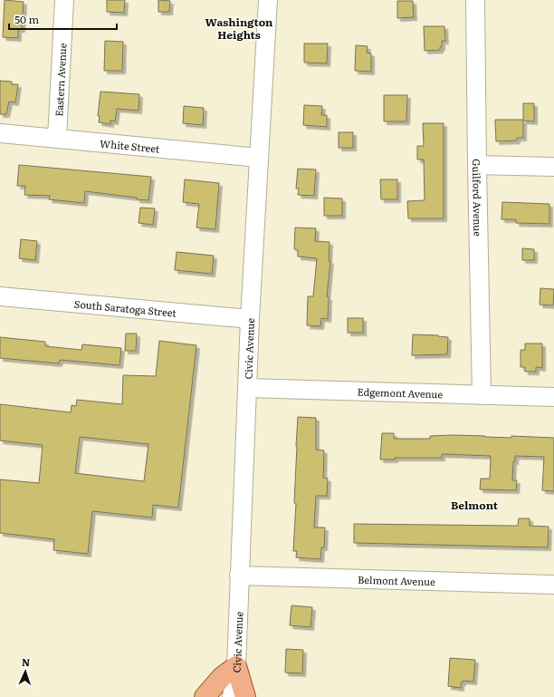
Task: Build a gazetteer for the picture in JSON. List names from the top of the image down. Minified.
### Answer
{"streets":{"street":["Eastern Avenue","White Street","Guilford Avenue","South Saratoga Street","Civic Avenue","Edgemont Avenue","Belmont Avenue"]},"crossings":[["Eastern Avenue","White Street"],["White Street","Civic Avenue"],["Guilford Avenue","Edgemont Avenue"],["South Saratoga Street","Civic Avenue"],["Civic Avenue","Edgemont Avenue"],["Civic Avenue","Belmont Avenue"]],"districts":["Washington Heights","Belmont"],"scale_bar":"50 m","north":"top"}
